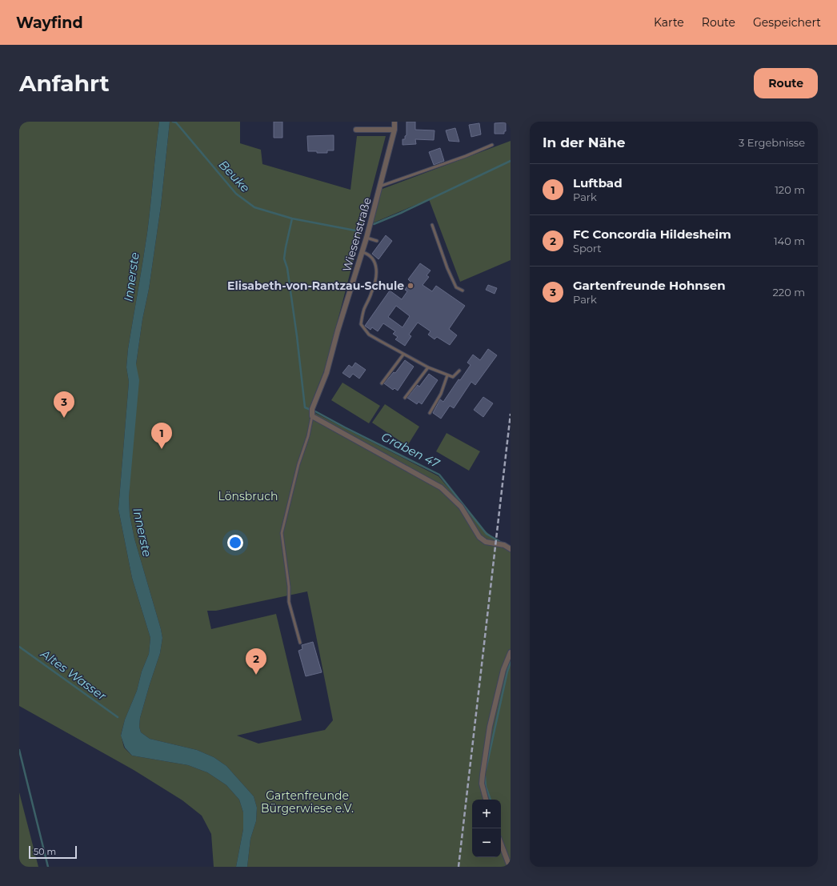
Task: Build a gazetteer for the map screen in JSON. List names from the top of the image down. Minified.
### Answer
{"streets":{"street":["Wiesenstraße"]},"water":["Beuke","Innerste","Graben 47","Altes Wasser"],"parks":["Lönsbruch","Gartenfreunde Bürgerwiese e.V."],"places":["Elisabeth-von-Rantzau-Schule"],"scale_bar":"50 m","page":{"header":"Wayfind","nav":["Karte","Route","Gespeichert"],"buttons":"Route","title":"Anfahrt","heading":["In der Nähe","3 Ergebnisse"],"list":[{"mark":"1","name":"Luftbad","note":"Park","value":"120 m"},{"mark":"2","name":"FC Concordia Hildesheim","note":"Sport","value":"140 m"},{"mark":"3","name":"Gartenfreunde Hohnsen","note":"Park","value":"220 m"}],"pins":["3","1","2"],"map_buttons":["+","−"],"scale":"50 m"}}
